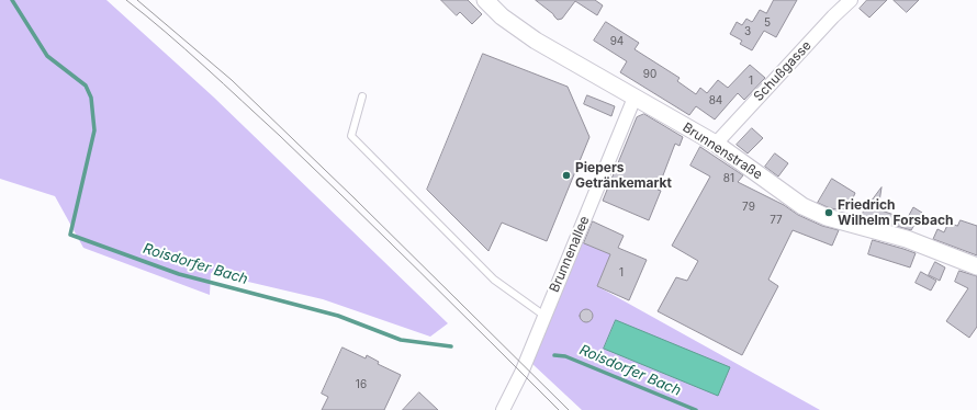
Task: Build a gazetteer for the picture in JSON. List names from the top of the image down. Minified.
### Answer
{"streets":{"street":["Schußgasse","Brunnenstraße","Brunnenallee"]},"crossings":[["Schußgasse","Brunnenstraße"],["Brunnenstraße","Brunnenallee"]],"water":["Roisdorfer Bach"],"places":["Piepers Getränkemarkt","Friedrich Wilhelm Forsbach"],"house_numbers":["5","3","94","90","1","84","81","79","77","1","16"]}
